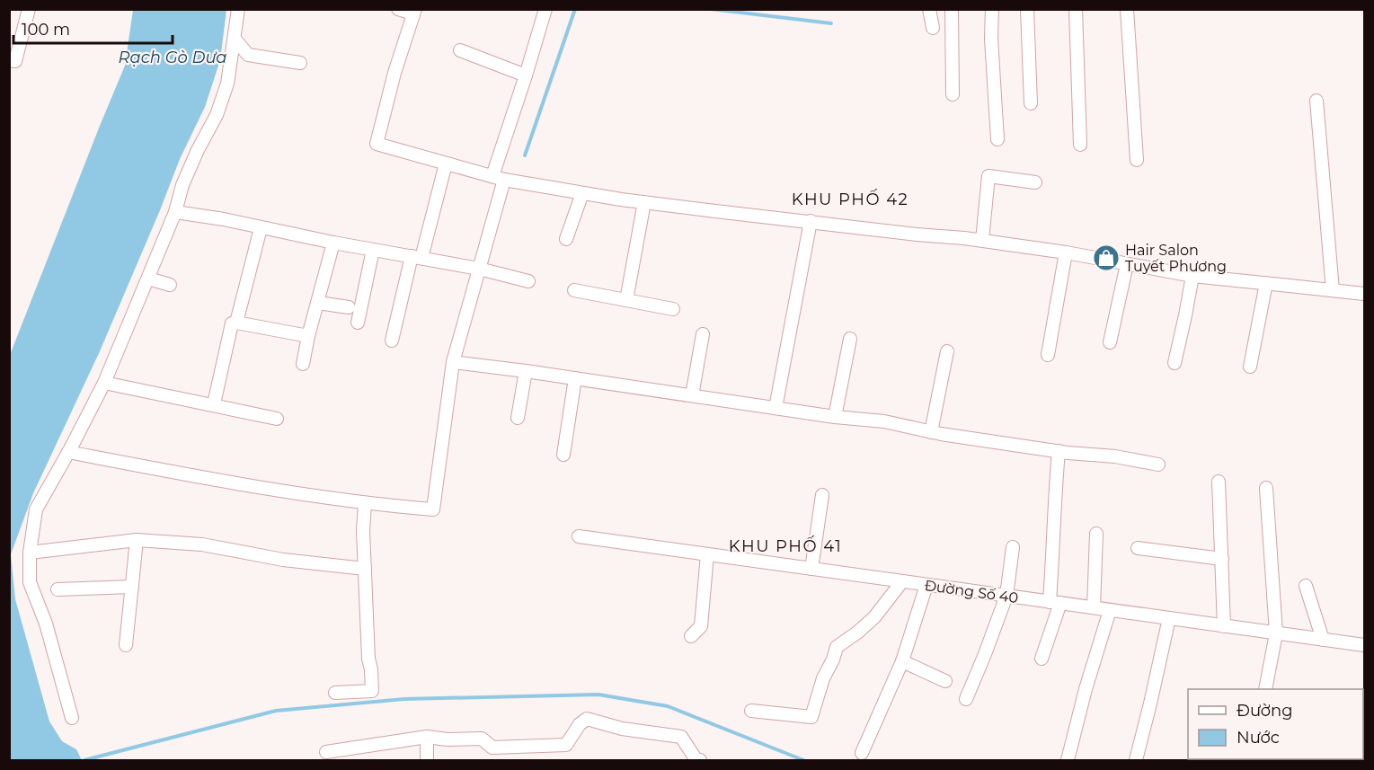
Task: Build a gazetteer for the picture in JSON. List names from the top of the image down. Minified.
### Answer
{"streets":{"street":["Đường Số 40"]},"districts":["KHU PHỐ 42","KHU PHỐ 41"],"water":["Rạch Gò Dưa"],"places":{"shop":["Hair Salon Tuyết Phương"]},"legend":["Đường","Nước"],"scale_bar":"100 m"}
